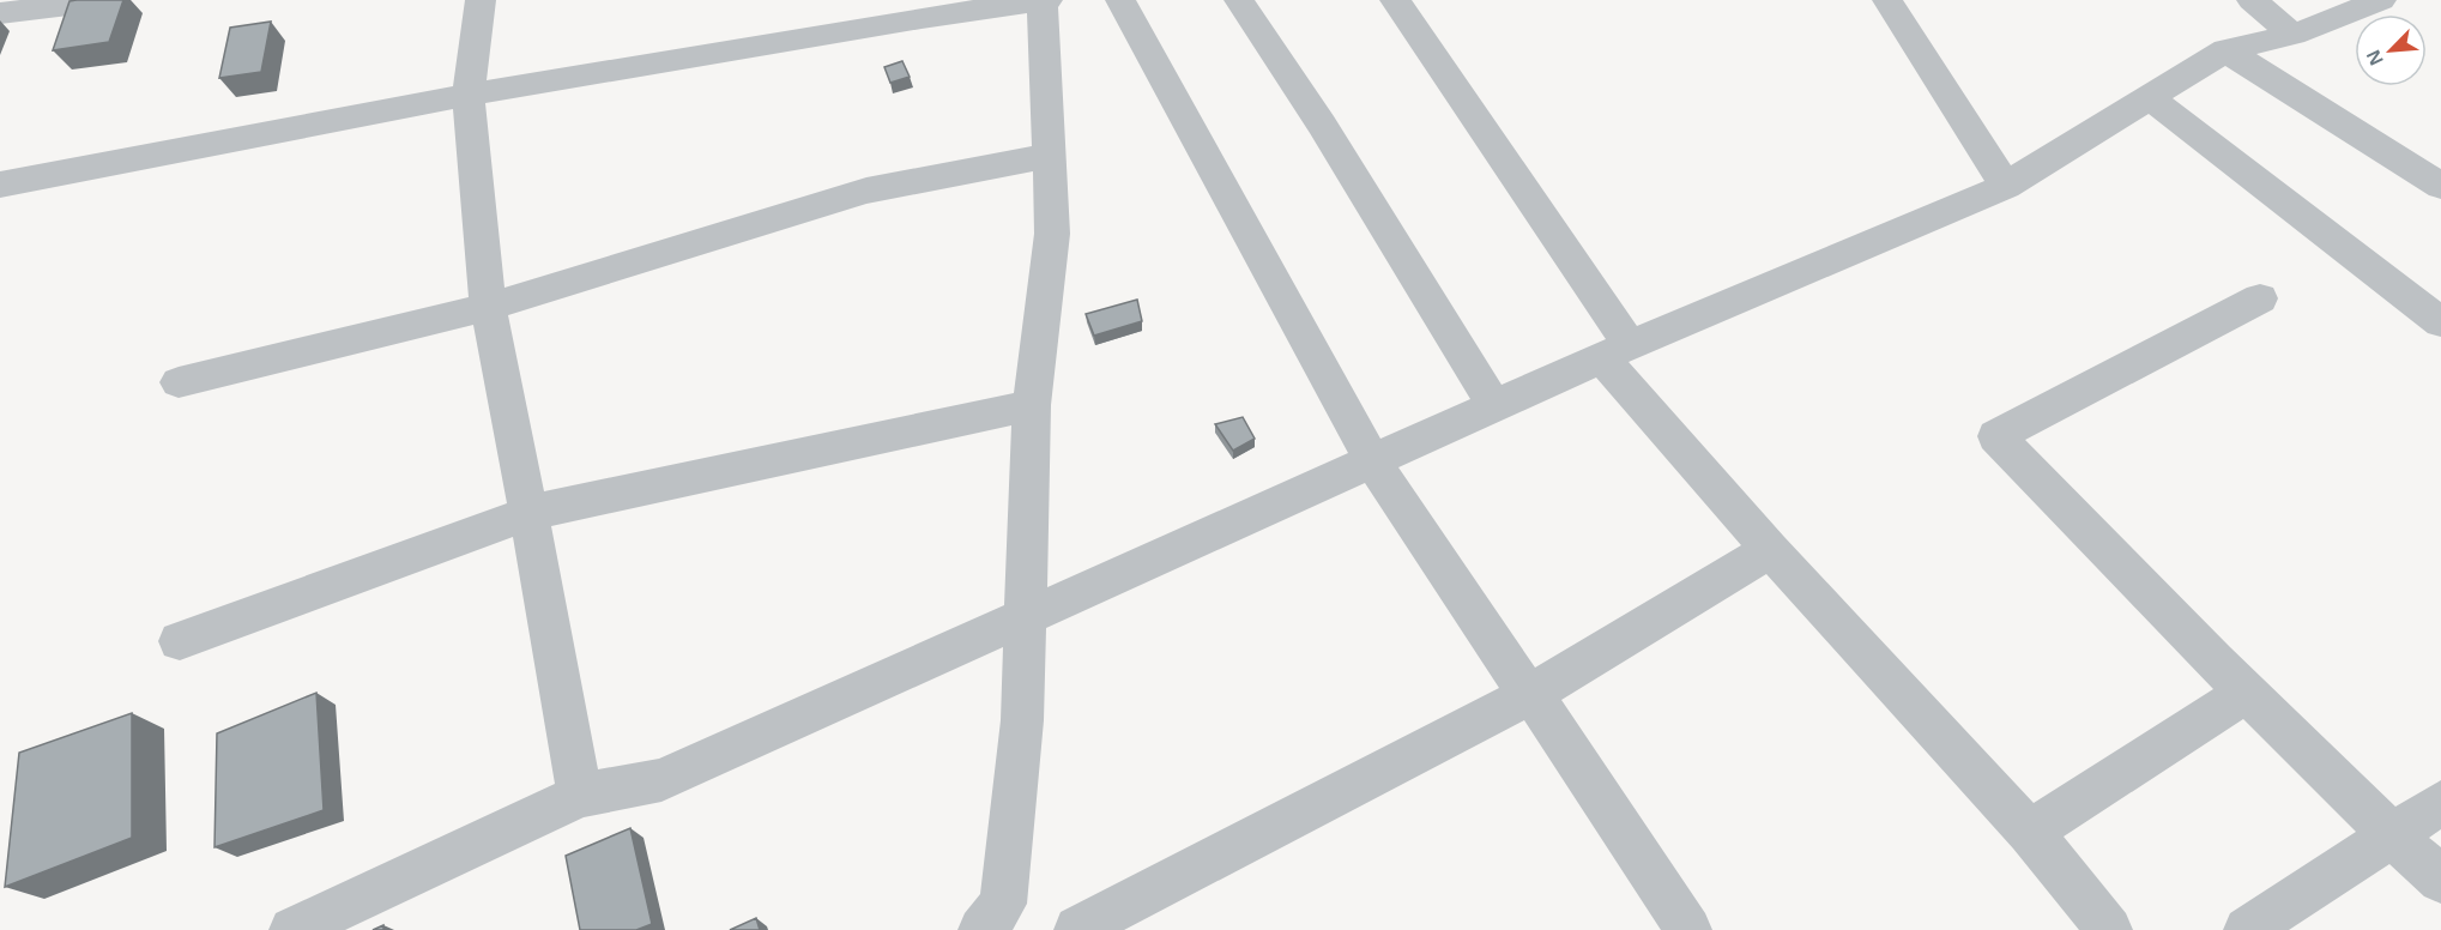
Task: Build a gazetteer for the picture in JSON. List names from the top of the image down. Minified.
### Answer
{"north":"bottom left"}
